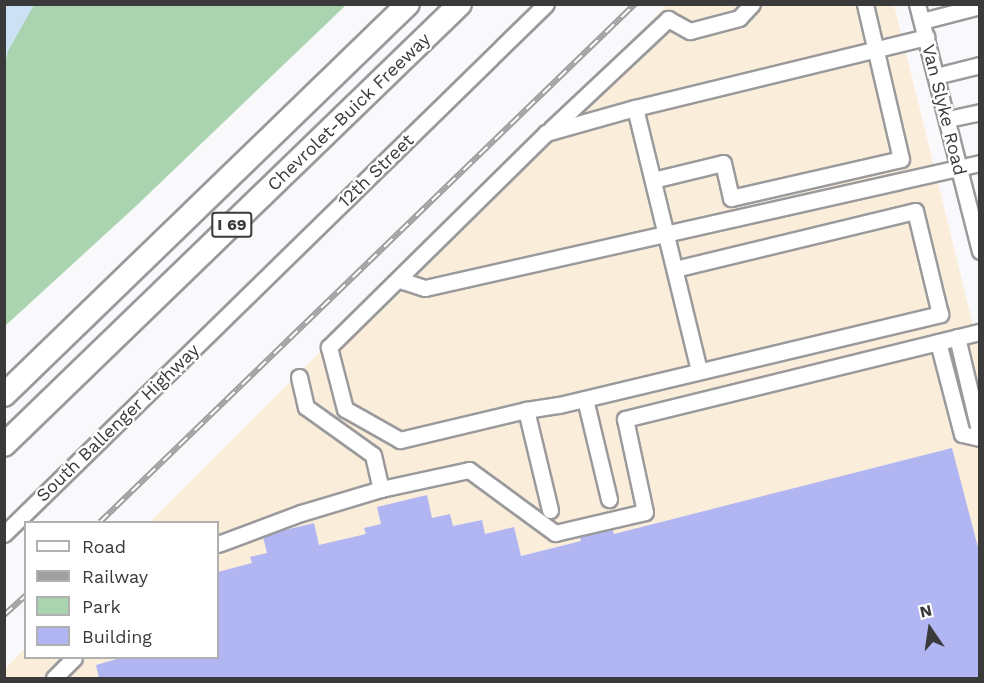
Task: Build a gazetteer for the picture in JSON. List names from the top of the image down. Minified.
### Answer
{"streets":{"highway":["Chevrolet-Buick Freeway","I 69"],"street":["Van Slyke Road","12th Street","South Ballenger Highway"]},"crossings":[["12th Street","South Ballenger Highway"]],"legend":["Road","Railway","Park","Building"],"north":"top"}
